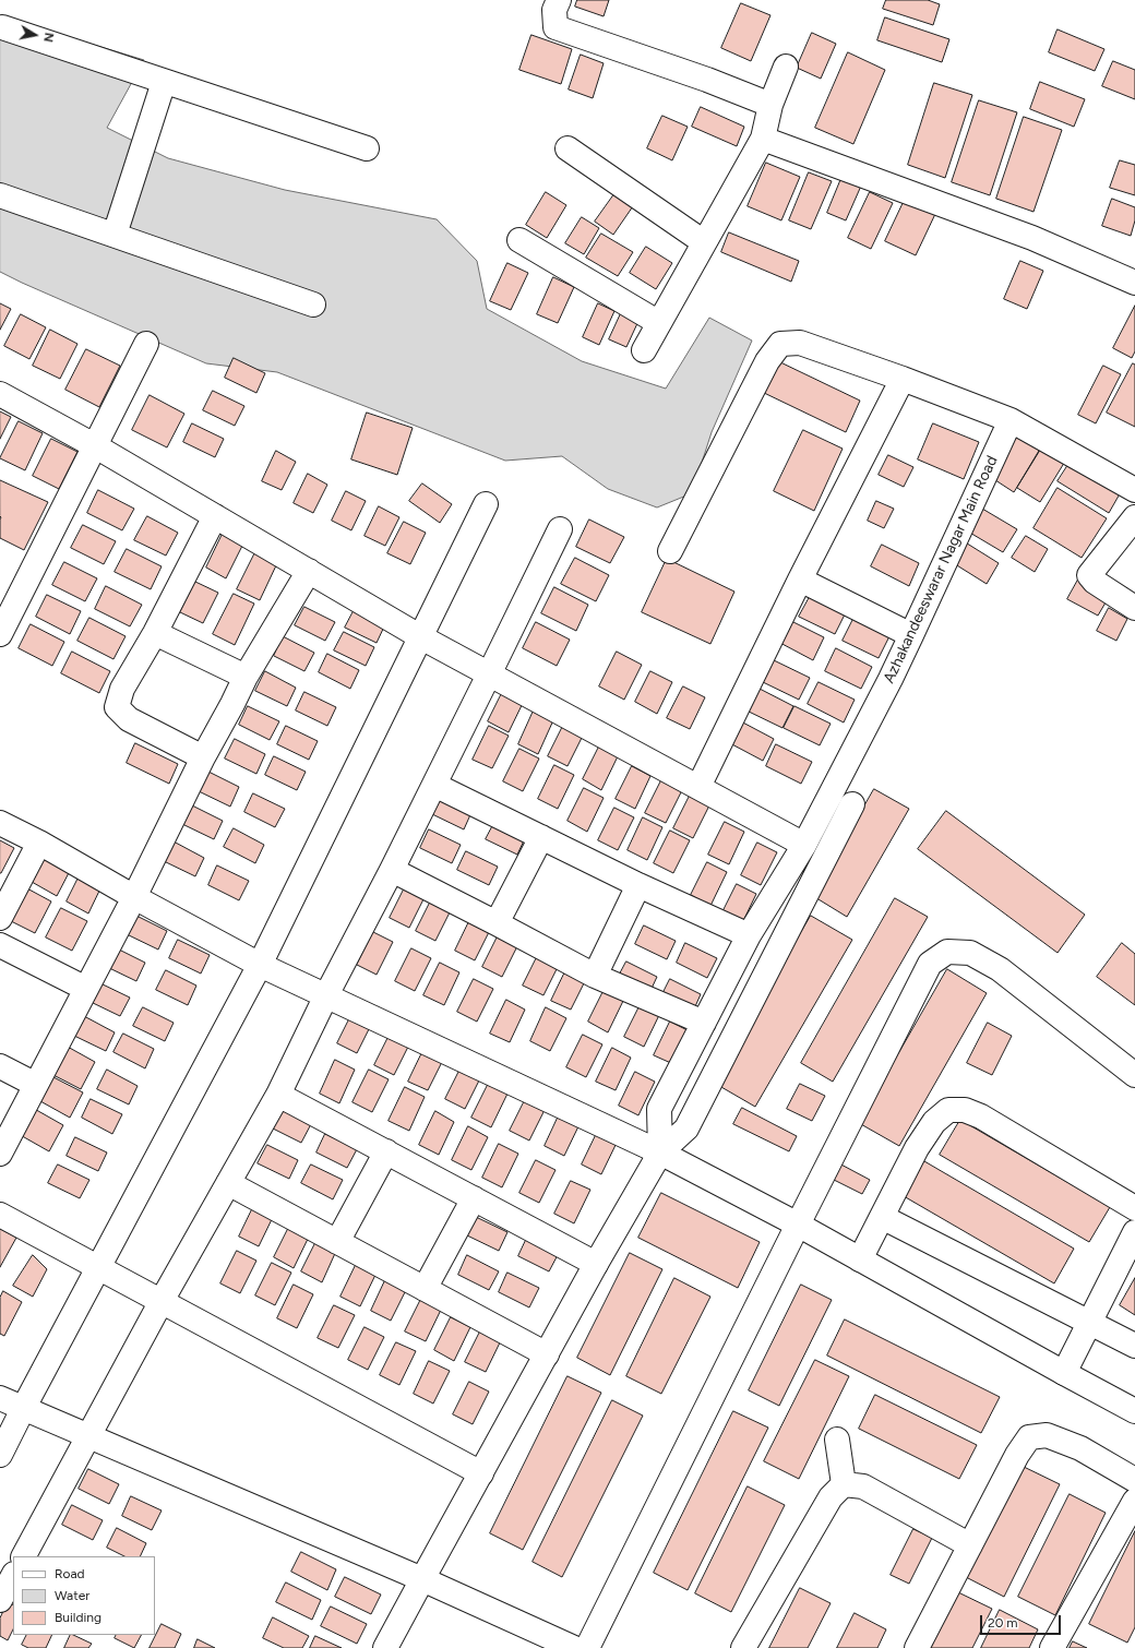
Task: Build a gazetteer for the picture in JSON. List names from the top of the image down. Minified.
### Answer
{"streets":{"street":["Azhakandeeswarar Nagar Main Road"]},"legend":["Road","Water","Building"],"scale_bar":"20 m","north":"right"}
